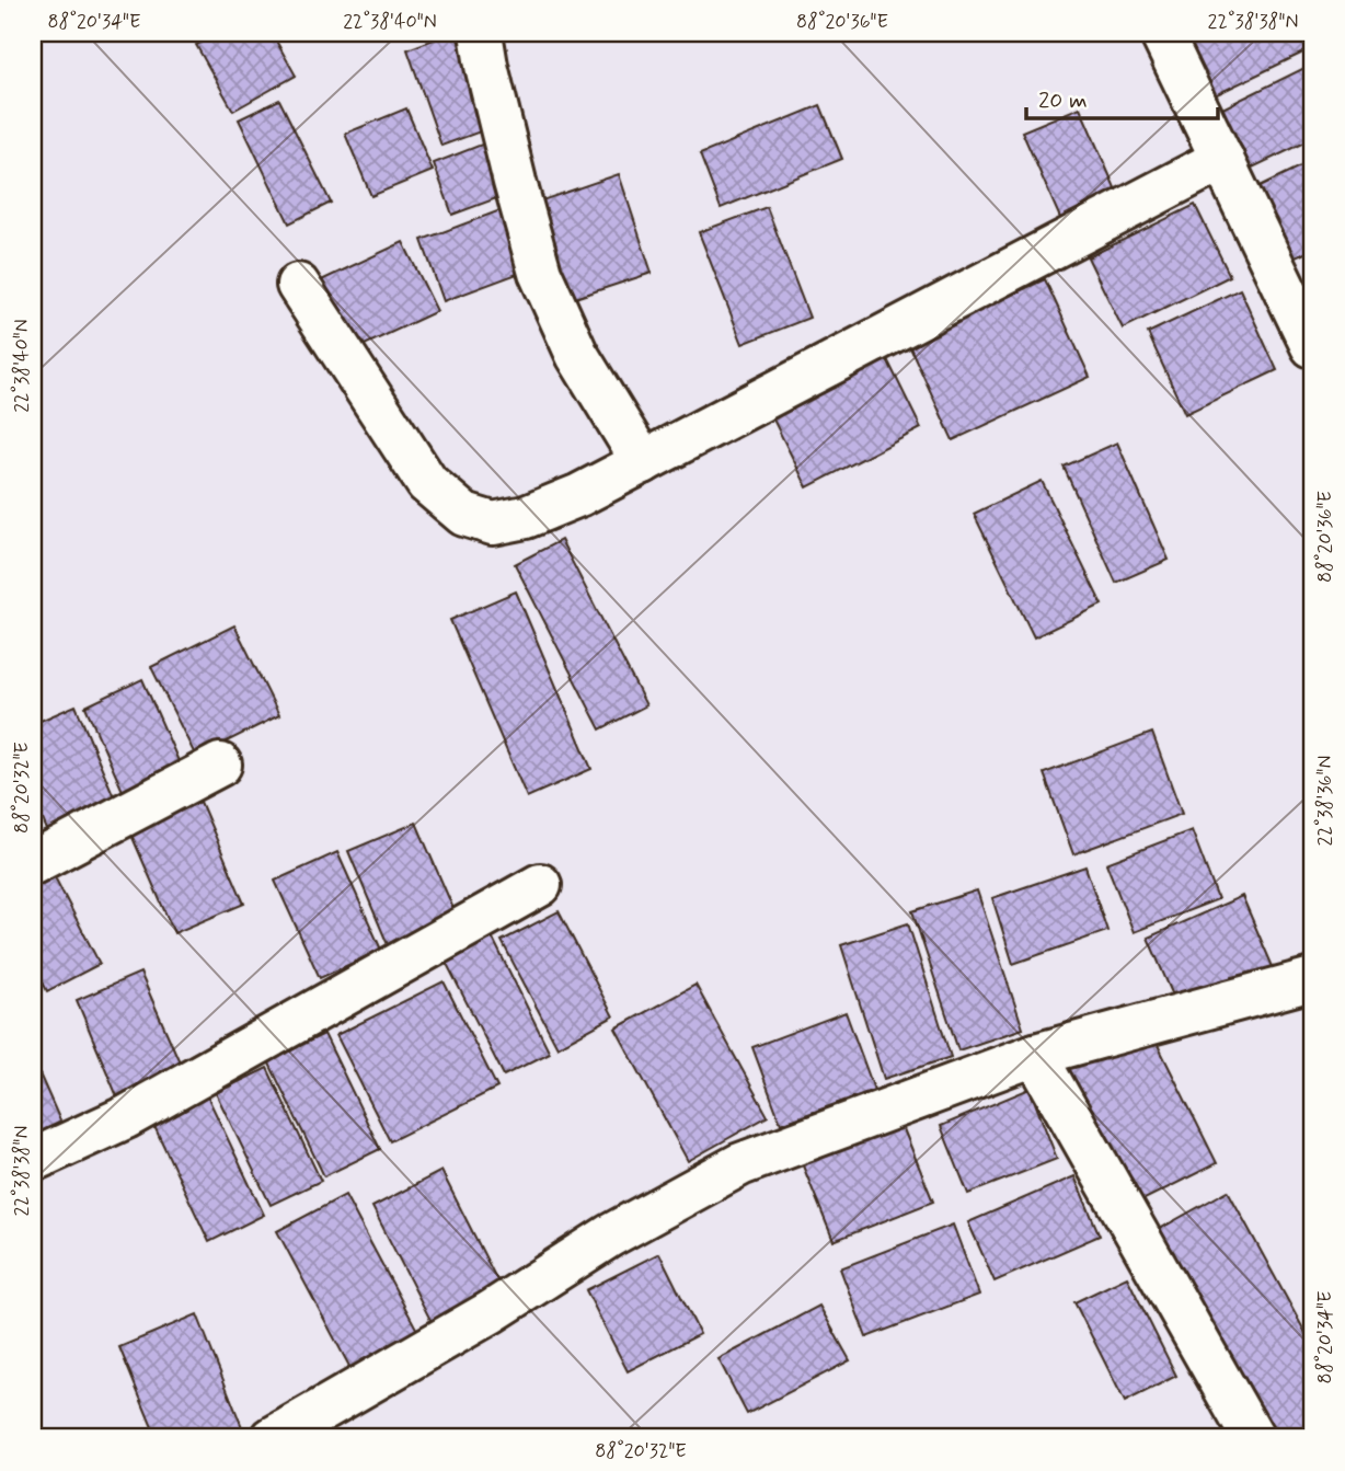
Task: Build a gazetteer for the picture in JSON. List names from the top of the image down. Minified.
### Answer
{"scale_bar":"20 m","coordinates":["88°20'34\"E","22°38'40\"N","88°20'36\"E","22°38'38\"N","88°20'32\"E","22°38'36\"N"]}
